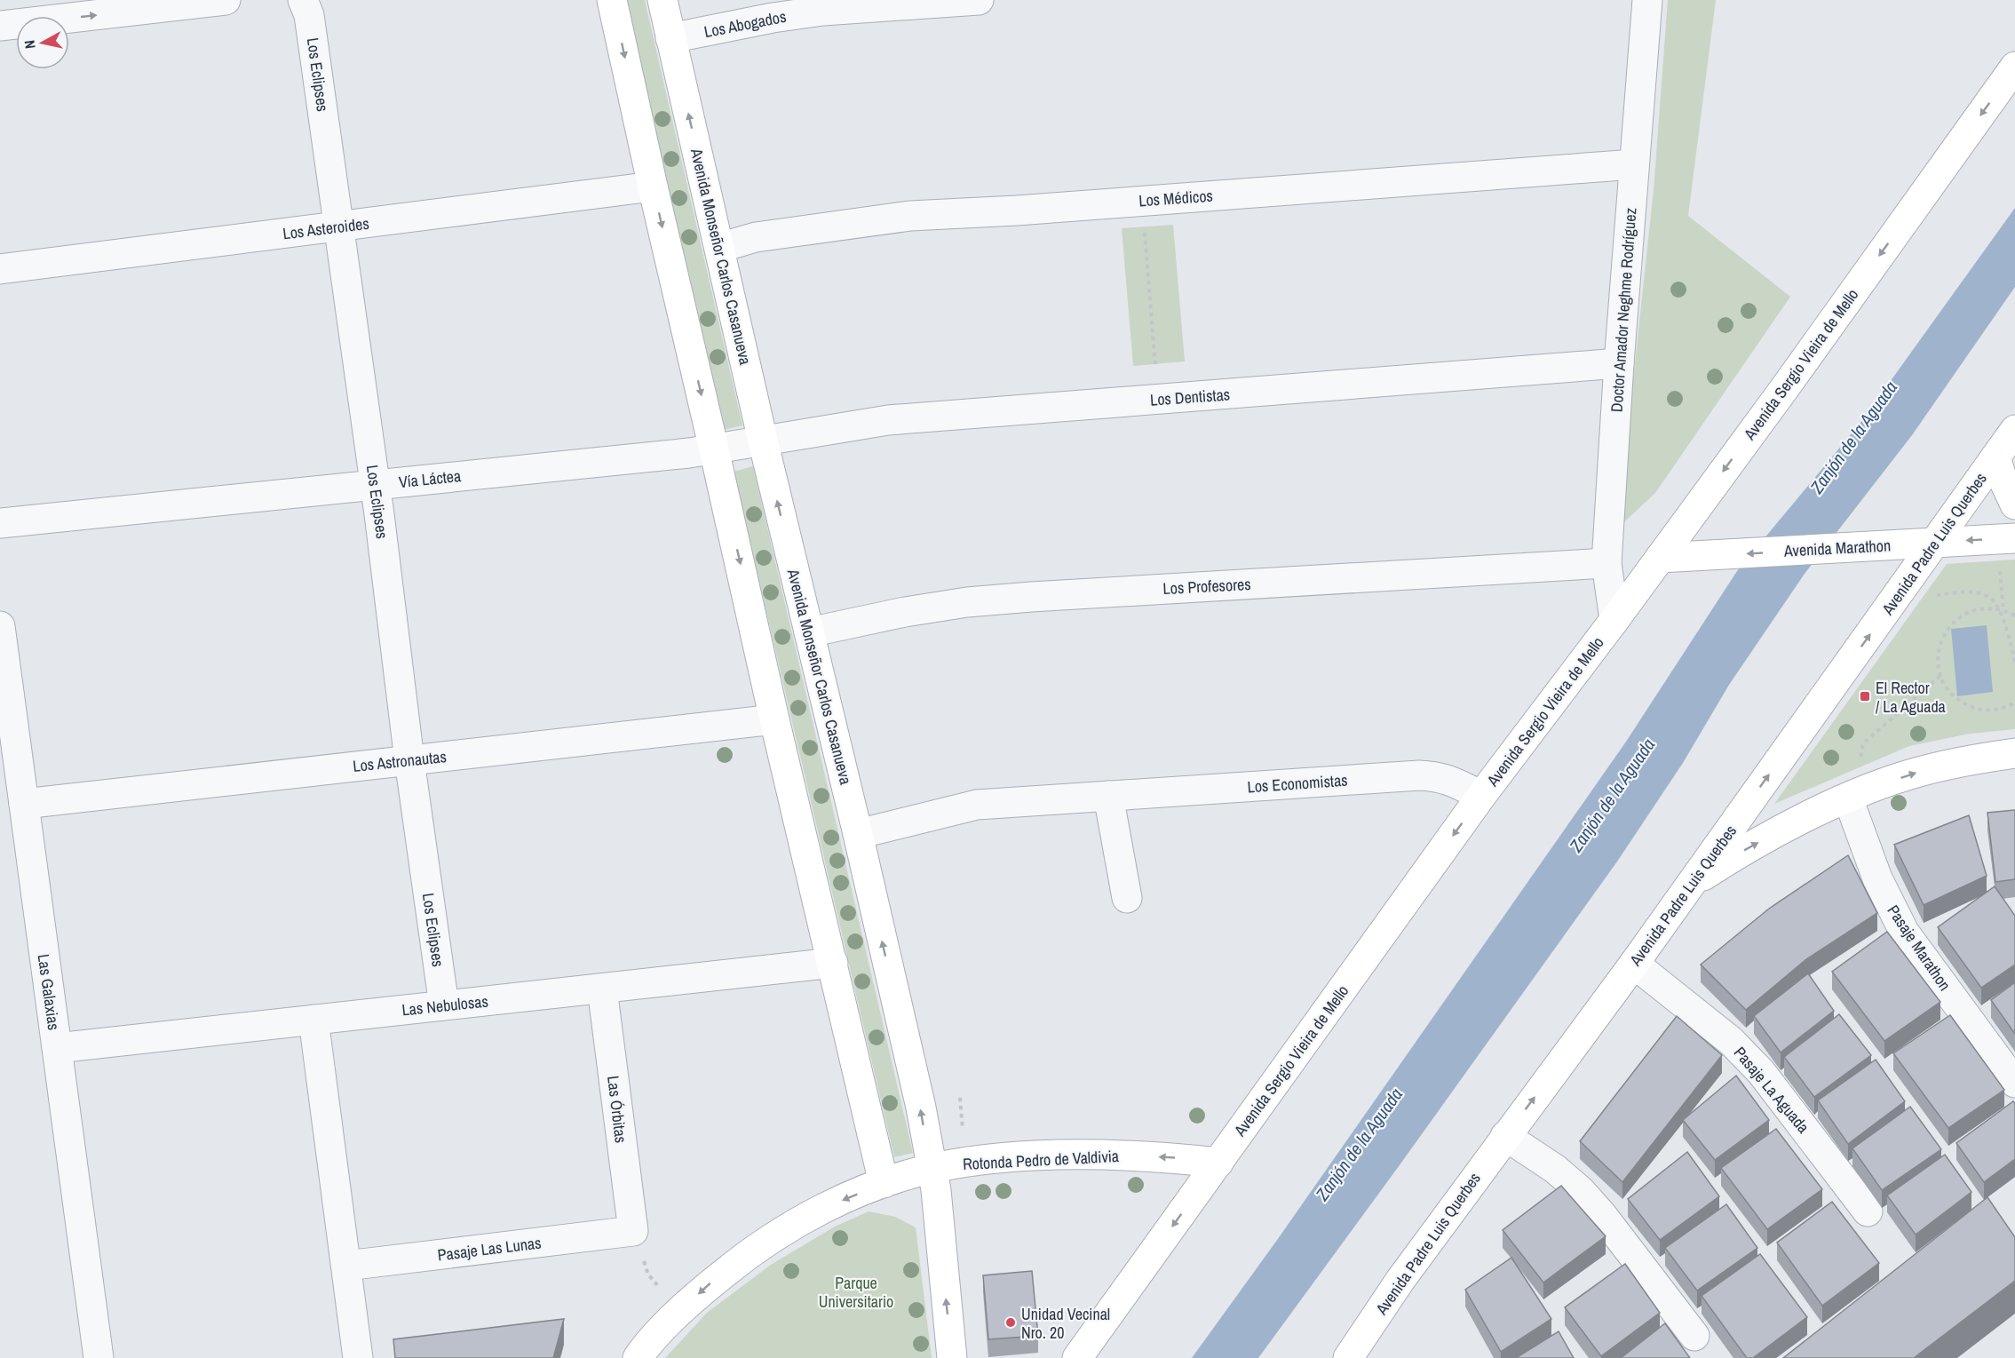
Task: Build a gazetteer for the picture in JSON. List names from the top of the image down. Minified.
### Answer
{"streets":{"main road":["Avenida Monseñor Carlos Casanueva","Avenida Sergio Vieira de Mello","Avenida Padre Luis Querbes","Avenida Marathon","Rotonda Pedro de Valdivia"],"street":["Los Abogados","Los Eclipses","Los Médicos","Los Asteroides","Doctor Amador Neghme Rodríguez","Los Dentistas","Vía Láctea","Los Profesores","Los Astronautas","Los Economistas","Pasaje Marathon","Las Galaxias","Las Nebulosas","Pasaje La Aguada","Las Órbitas","Pasaje Las Lunas"]},"crossings":[["Los Abogados","Avenida Monseñor Carlos Casanueva"],["Los Eclipses","Los Asteroides"],["Los Eclipses","Vía Láctea"],["Los Eclipses","Los Astronautas"],["Los Eclipses","Las Nebulosas"],["Los Médicos","Avenida Monseñor Carlos Casanueva"],["Los Médicos","Doctor Amador Neghme Rodríguez"],["Avenida Monseñor Carlos Casanueva","Los Dentistas"],["Avenida Monseñor Carlos Casanueva","Vía Láctea"],["Avenida Monseñor Carlos Casanueva","Los Profesores"],["Avenida Monseñor Carlos Casanueva","Los Economistas"],["Avenida Monseñor Carlos Casanueva","Rotonda Pedro de Valdivia"],["Doctor Amador Neghme Rodríguez","Avenida Sergio Vieira de Mello"],["Doctor Amador Neghme Rodríguez","Los Dentistas"],["Doctor Amador Neghme Rodríguez","Los Profesores"],["Avenida Sergio Vieira de Mello","Avenida Marathon"],["Avenida Sergio Vieira de Mello","Los Economistas"],["Avenida Sergio Vieira de Mello","Rotonda Pedro de Valdivia"],["Los Dentistas","Vía Láctea"],["Avenida Padre Luis Querbes","Avenida Marathon"],["Avenida Padre Luis Querbes","Pasaje La Aguada"],["Los Astronautas","Las Galaxias"],["Las Galaxias","Las Nebulosas"],["Las Nebulosas","Las Órbitas"],["Las Órbitas","Pasaje Las Lunas"]],"one_way":["Avenida Sergio Vieira de Mello","Rotonda Pedro de Valdivia"],"water":["Zanjón de la Aguada"],"parks":["Parque Universitario"],"places":{"transit":["El Rector / La Aguada"],"other":["Unidad Vecinal Nro. 20"]},"north":"left"}
